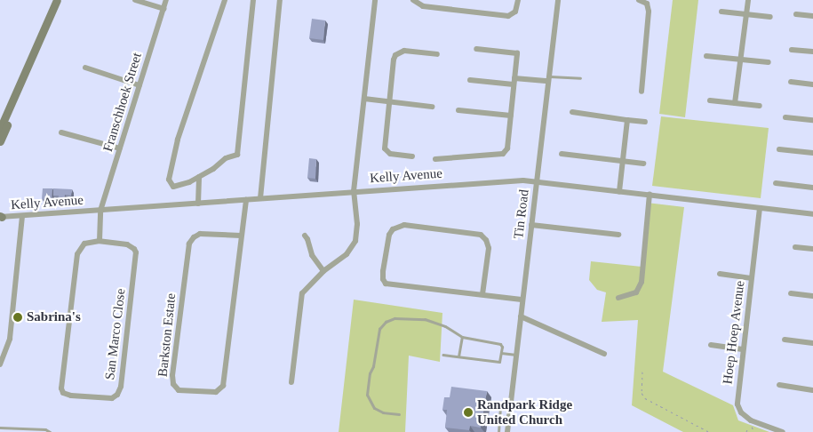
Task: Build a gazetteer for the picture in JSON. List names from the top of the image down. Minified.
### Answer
{"streets":{"street":["Franschhoek Street","Kelly Avenue","Tin Road","Hoep Hoep Avenue","San Marco Close","Barkston Estate"]},"crossings":[["Franschhoek Street","Kelly Avenue"],["Kelly Avenue","Tin Road"],["Kelly Avenue","Hoep Hoep Avenue"],["Kelly Avenue","Barkston Estate"]],"places":["Sabrina's","Randpark Ridge United Church"]}
